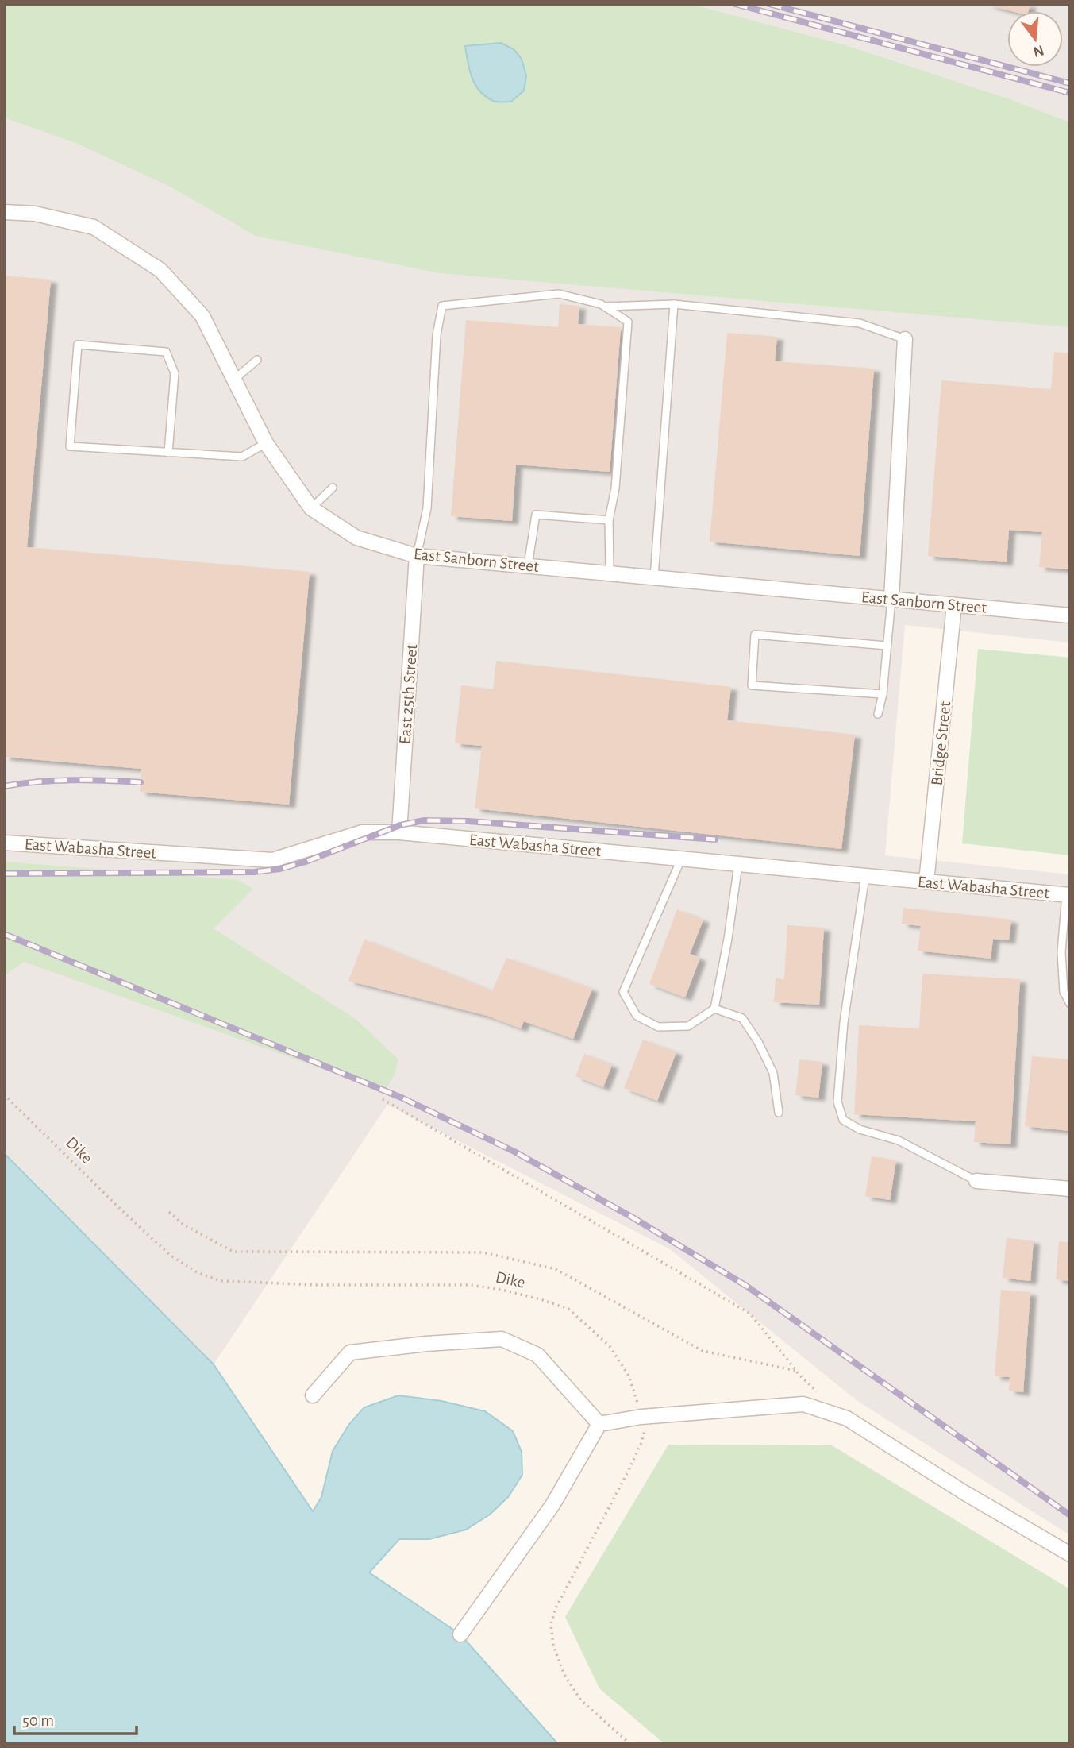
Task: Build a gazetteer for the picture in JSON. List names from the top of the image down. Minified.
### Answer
{"streets":{"street":["East Sanborn Street","East 25th Street","Bridge Street","East Wabasha Street"],"path":["Dike"]},"crossings":[["East Sanborn Street","East 25th Street"],["East Sanborn Street","Bridge Street"],["East 25th Street","East Wabasha Street"],["Bridge Street","East Wabasha Street"]],"scale_bar":"50 m","north":"bottom"}
